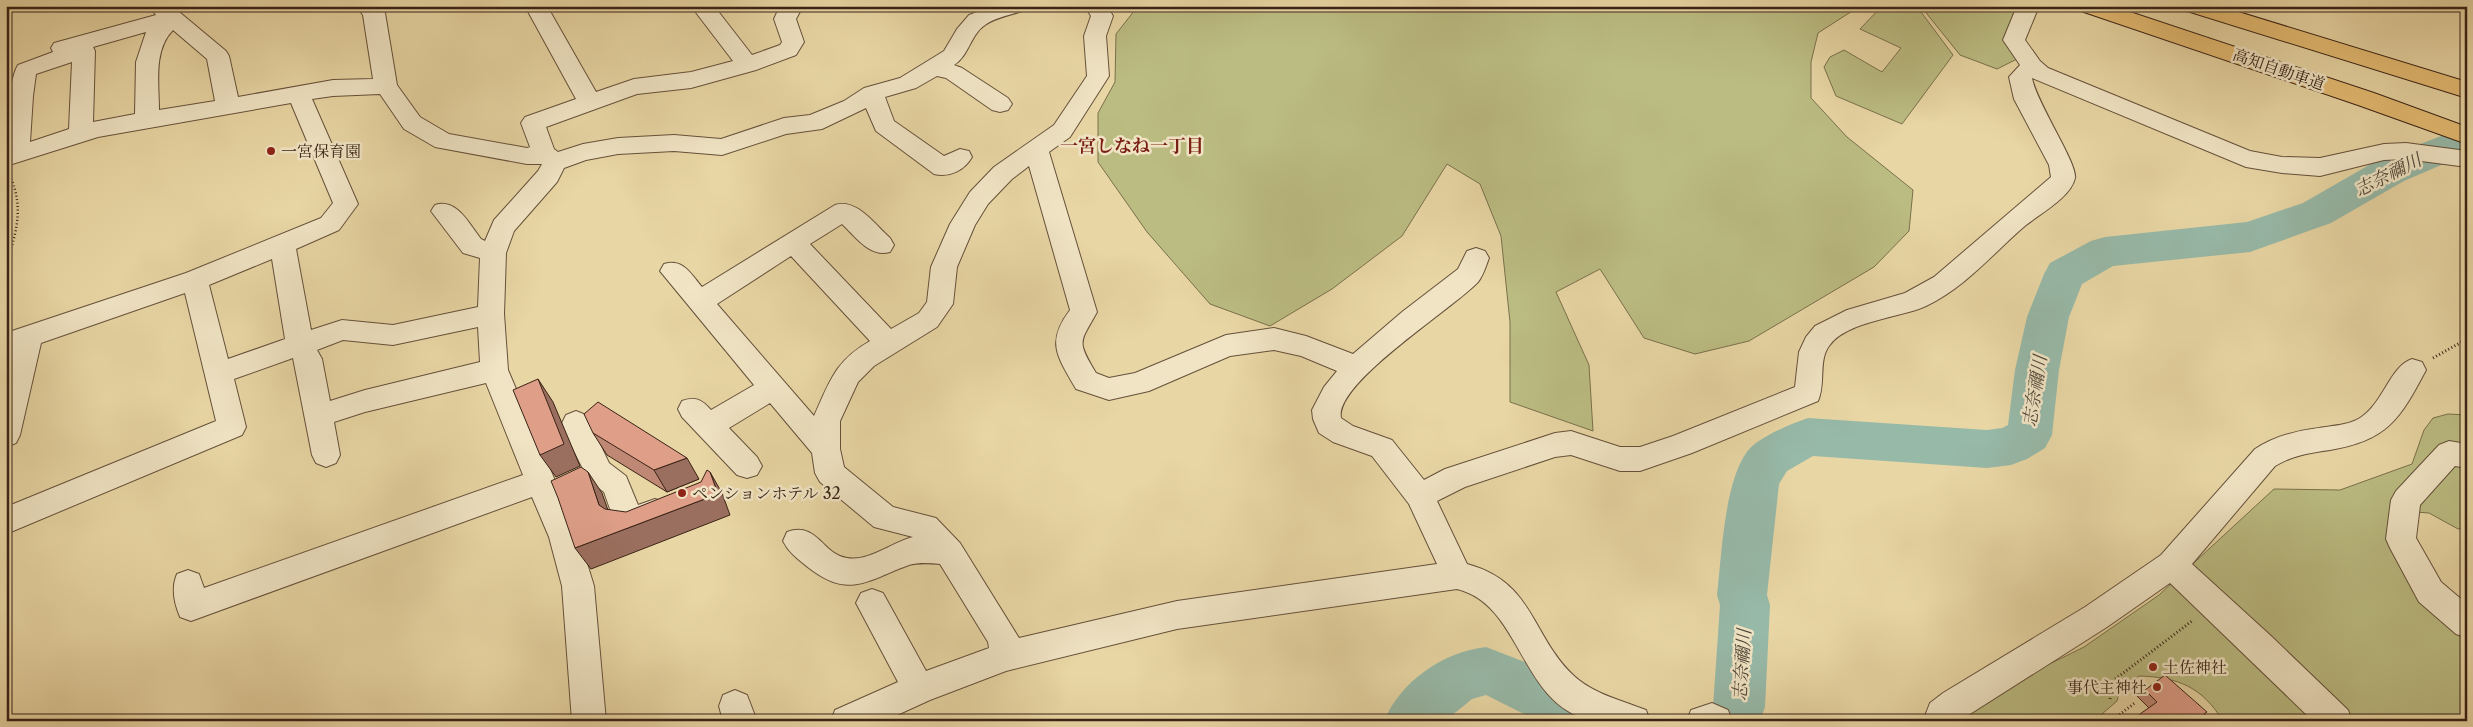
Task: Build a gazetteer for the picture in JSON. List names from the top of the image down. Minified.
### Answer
{"streets":{"highway":["高知自動車道"]},"districts":["一宮しなね一丁目"],"water":["志奈禰川"],"places":["一宮保育園","ペンションホテル 32","土佐神社","事代主神社"]}
